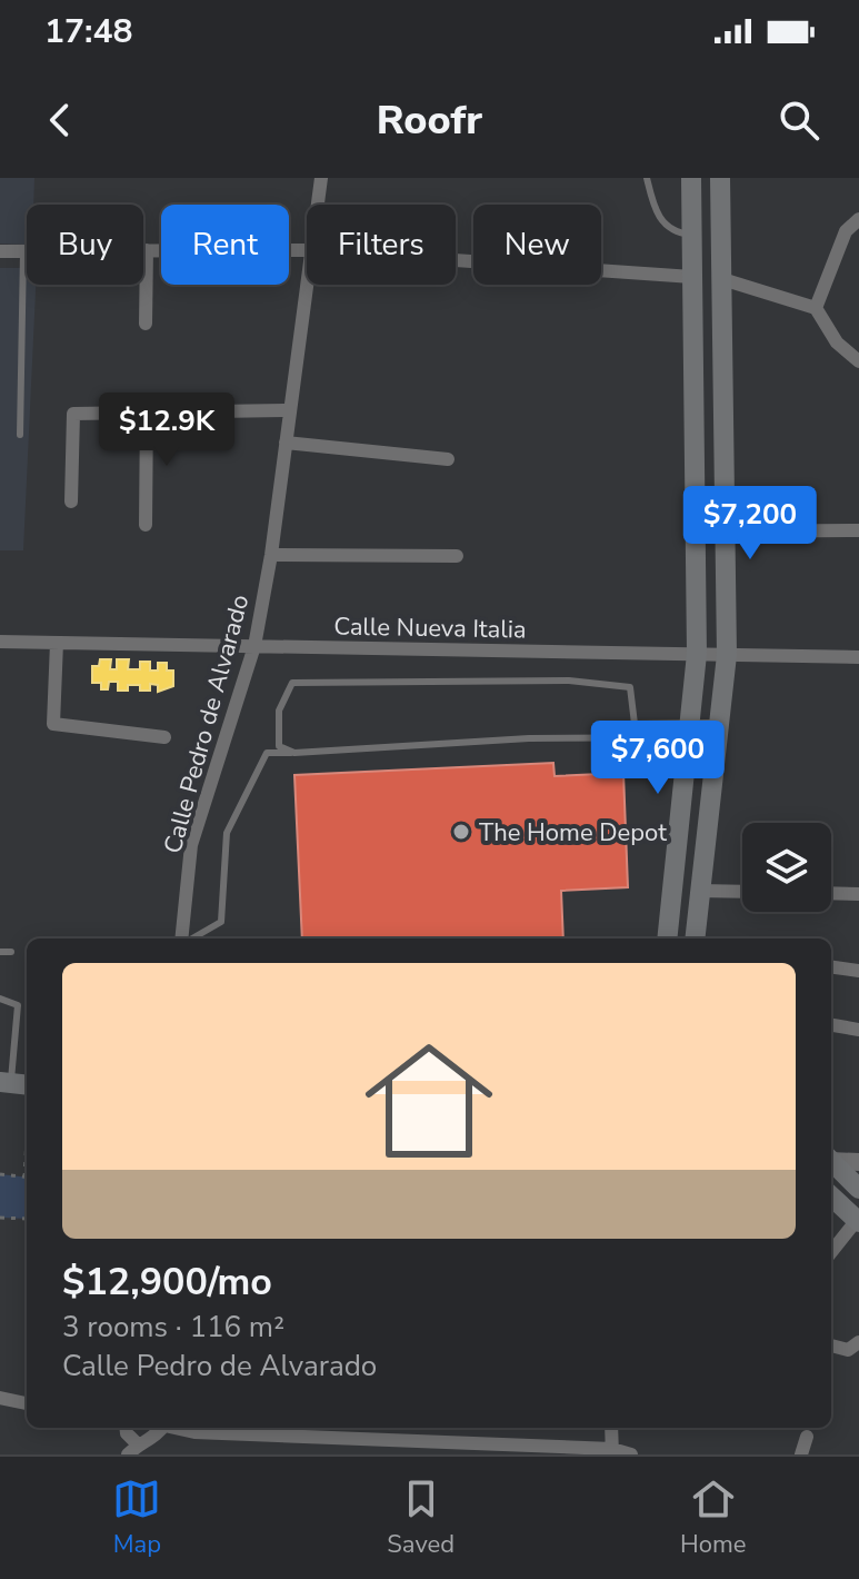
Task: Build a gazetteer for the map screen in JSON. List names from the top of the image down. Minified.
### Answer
{"streets":{"street":["Calle Nueva Italia","Calle Pedro de Alvarado"]},"crossings":[["Calle Nueva Italia","Calle Pedro de Alvarado"]],"places":["The Home Depot"],"page":{"status":"17:48","header":"Roofr","chip":["Buy","Rent","Filters","New"],"price":["$12.9K","$7,200","$7,600"],"list":[{"name":"$12,900/mo","note":"3 rooms · 116 m² · Calle Pedro de Alvarado"}],"tabs":["Map","Saved","Home"]}}
